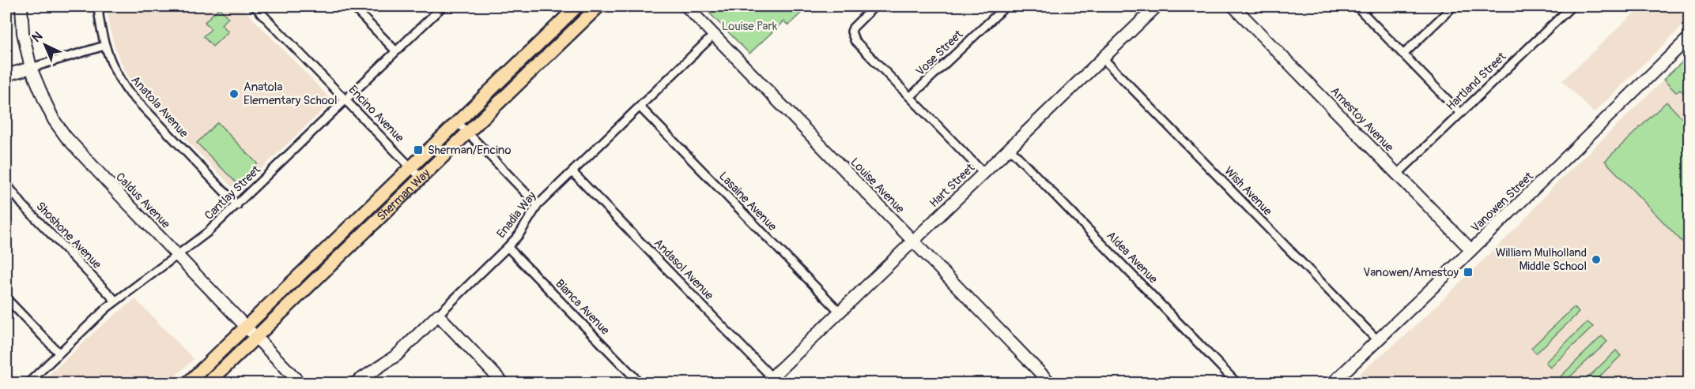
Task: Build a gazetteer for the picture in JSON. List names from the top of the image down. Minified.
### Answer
{"streets":{"main road":["Sherman Way"],"street":["Vose Street","Hartland Street","Anatola Avenue","Encino Avenue","Amestoy Avenue","Louise Avenue","Hart Street","Wish Avenue","Cantlay Street","Caldus Avenue","Lasaine Avenue","Vanowen Street","Enadia Way","Shoshone Avenue","Aldea Avenue","Andasol Avenue","Bianca Avenue"]},"crossings":[["Hartland Street","Amestoy Avenue"],["Anatola Avenue","Cantlay Street"],["Encino Avenue","Cantlay Street"],["Encino Avenue","Sherman Way"],["Amestoy Avenue","Vanowen Street"],["Louise Avenue","Hart Street"],["Louise Avenue","Enadia Way"],["Hart Street","Wish Avenue"],["Hart Street","Lasaine Avenue"],["Hart Street","Aldea Avenue"],["Hart Street","Andasol Avenue"],["Wish Avenue","Vanowen Street"],["Cantlay Street","Caldus Avenue"],["Cantlay Street","Shoshone Avenue"],["Sherman Way","Caldus Avenue"],["Lasaine Avenue","Enadia Way"],["Enadia Way","Andasol Avenue"],["Enadia Way","Bianca Avenue"]],"parks":["Louise Park"],"places":{"other":["Anatola Elementary School","William Mulholland Middle School"],"transit":["Sherman/Encino","Vanowen/Amestoy"]},"north":"top left"}
